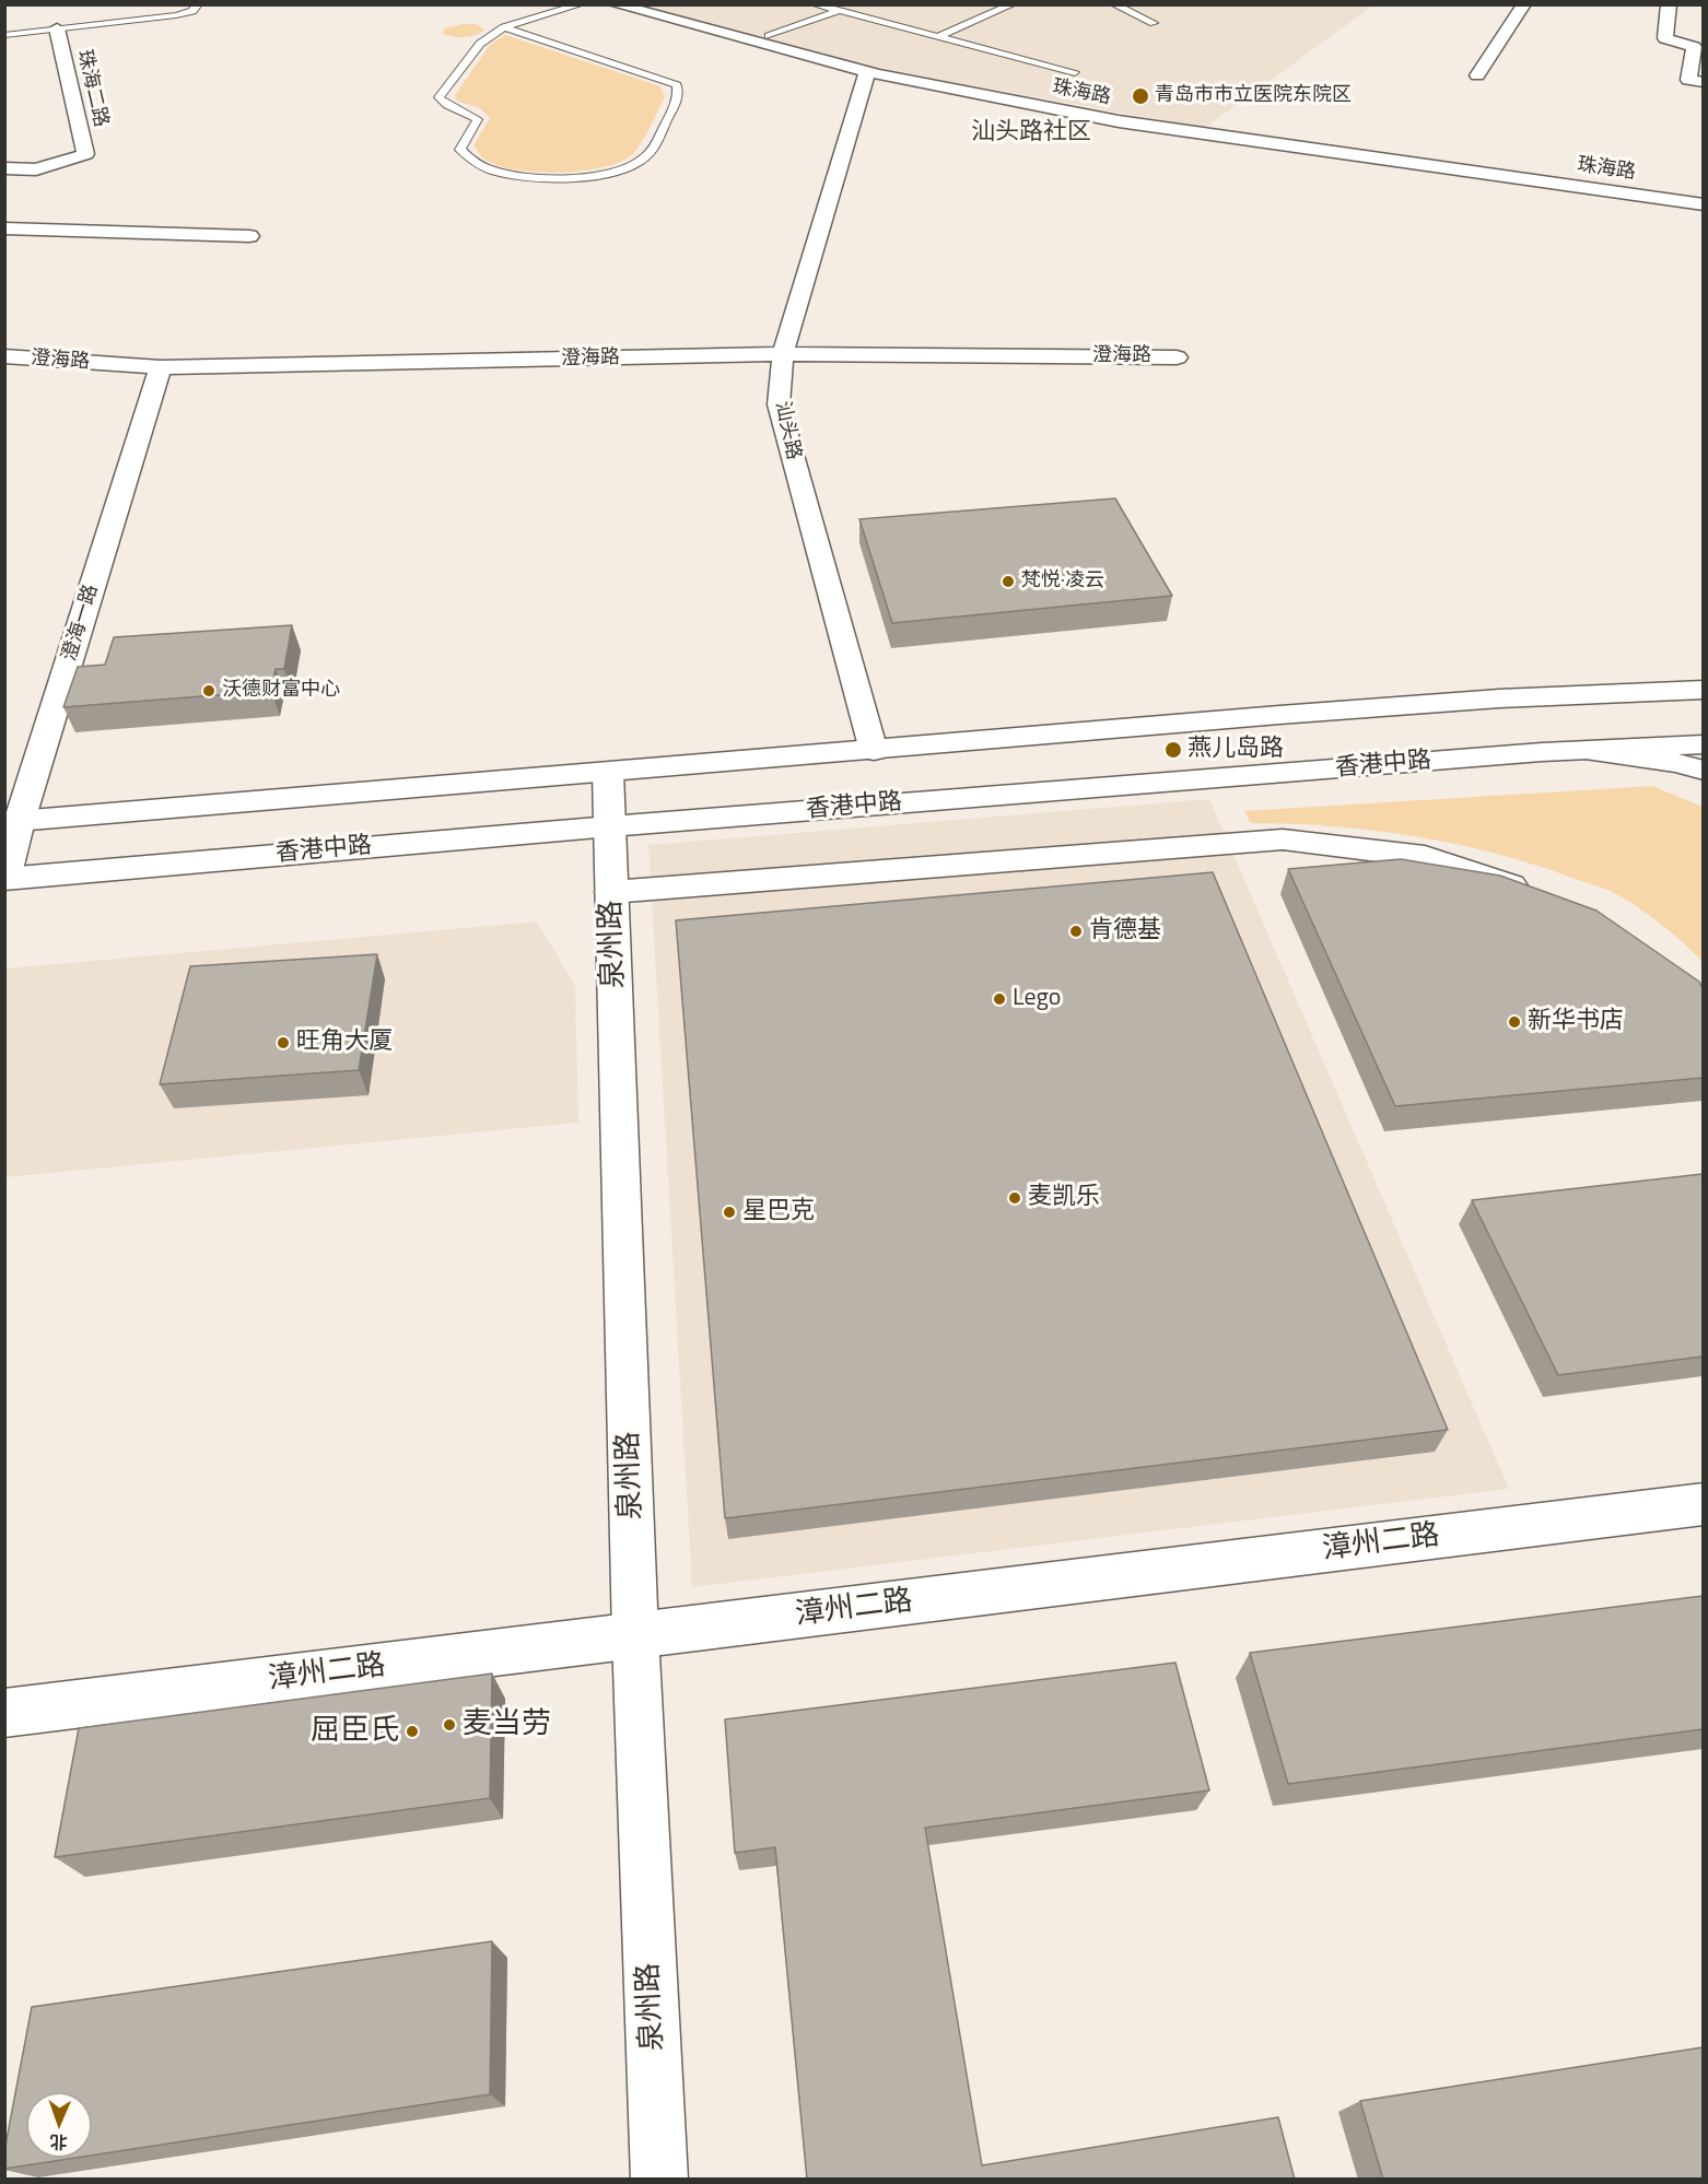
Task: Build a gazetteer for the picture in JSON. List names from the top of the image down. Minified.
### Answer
{"streets":{"street":["珠海二路","珠海路","澄海路","汕头路","澄海一路","香港中路","泉州路","漳州二路"]},"crossings":[["珠海路","汕头路"],["澄海路","汕头路"],["澄海路","澄海一路"],["澄海一路","香港中路"],["香港中路","泉州路"],["泉州路","漳州二路"]],"districts":["汕头路社区"],"places":["青岛市市立医院东院区","梵悦·凌云","沃德财富中心","燕儿岛路","肯德基","Lego","新华书店","旺角大厦","麦凯乐","星巴克","麦当劳","屈臣氏"],"north":"bottom"}
